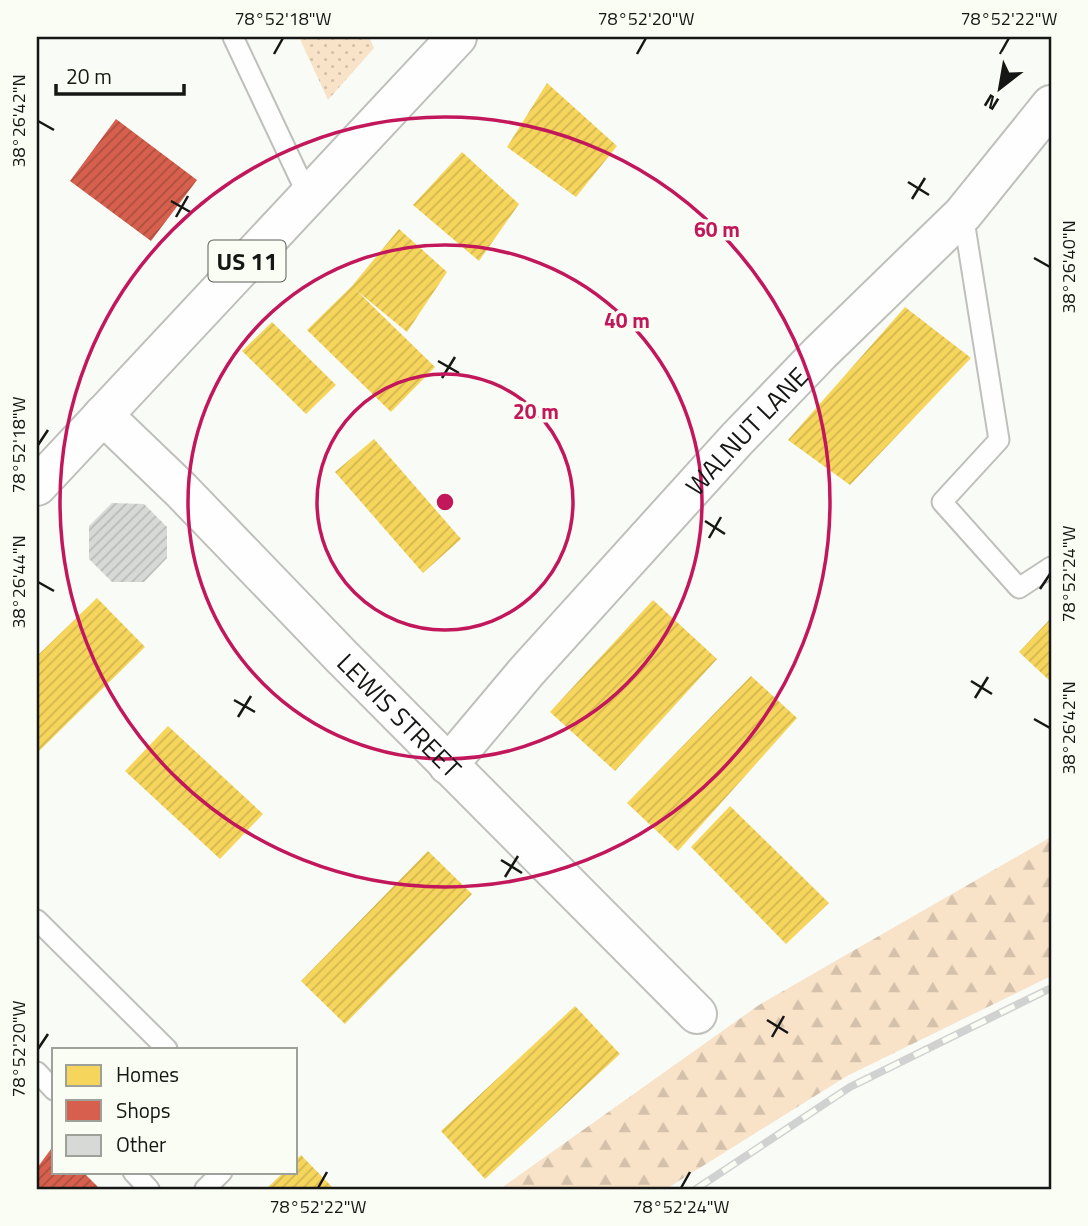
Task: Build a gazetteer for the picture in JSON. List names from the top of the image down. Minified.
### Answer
{"streets":{"street":["US 11","WALNUT LANE","LEWIS STREET"]},"crossings":[["US 11","LEWIS STREET"],["WALNUT LANE","LEWIS STREET"]],"legend":["Homes","Shops","Other"],"scale_bar":"20 m","north":"bottom left","coordinates":["78°52'18\"W","78°52'20\"W","78°52'22\"W","38°26'42\"N","38°26'40\"N","78°52'24\"W","38°26'44\"N"],"rings":["60 m","40 m","20 m"]}
